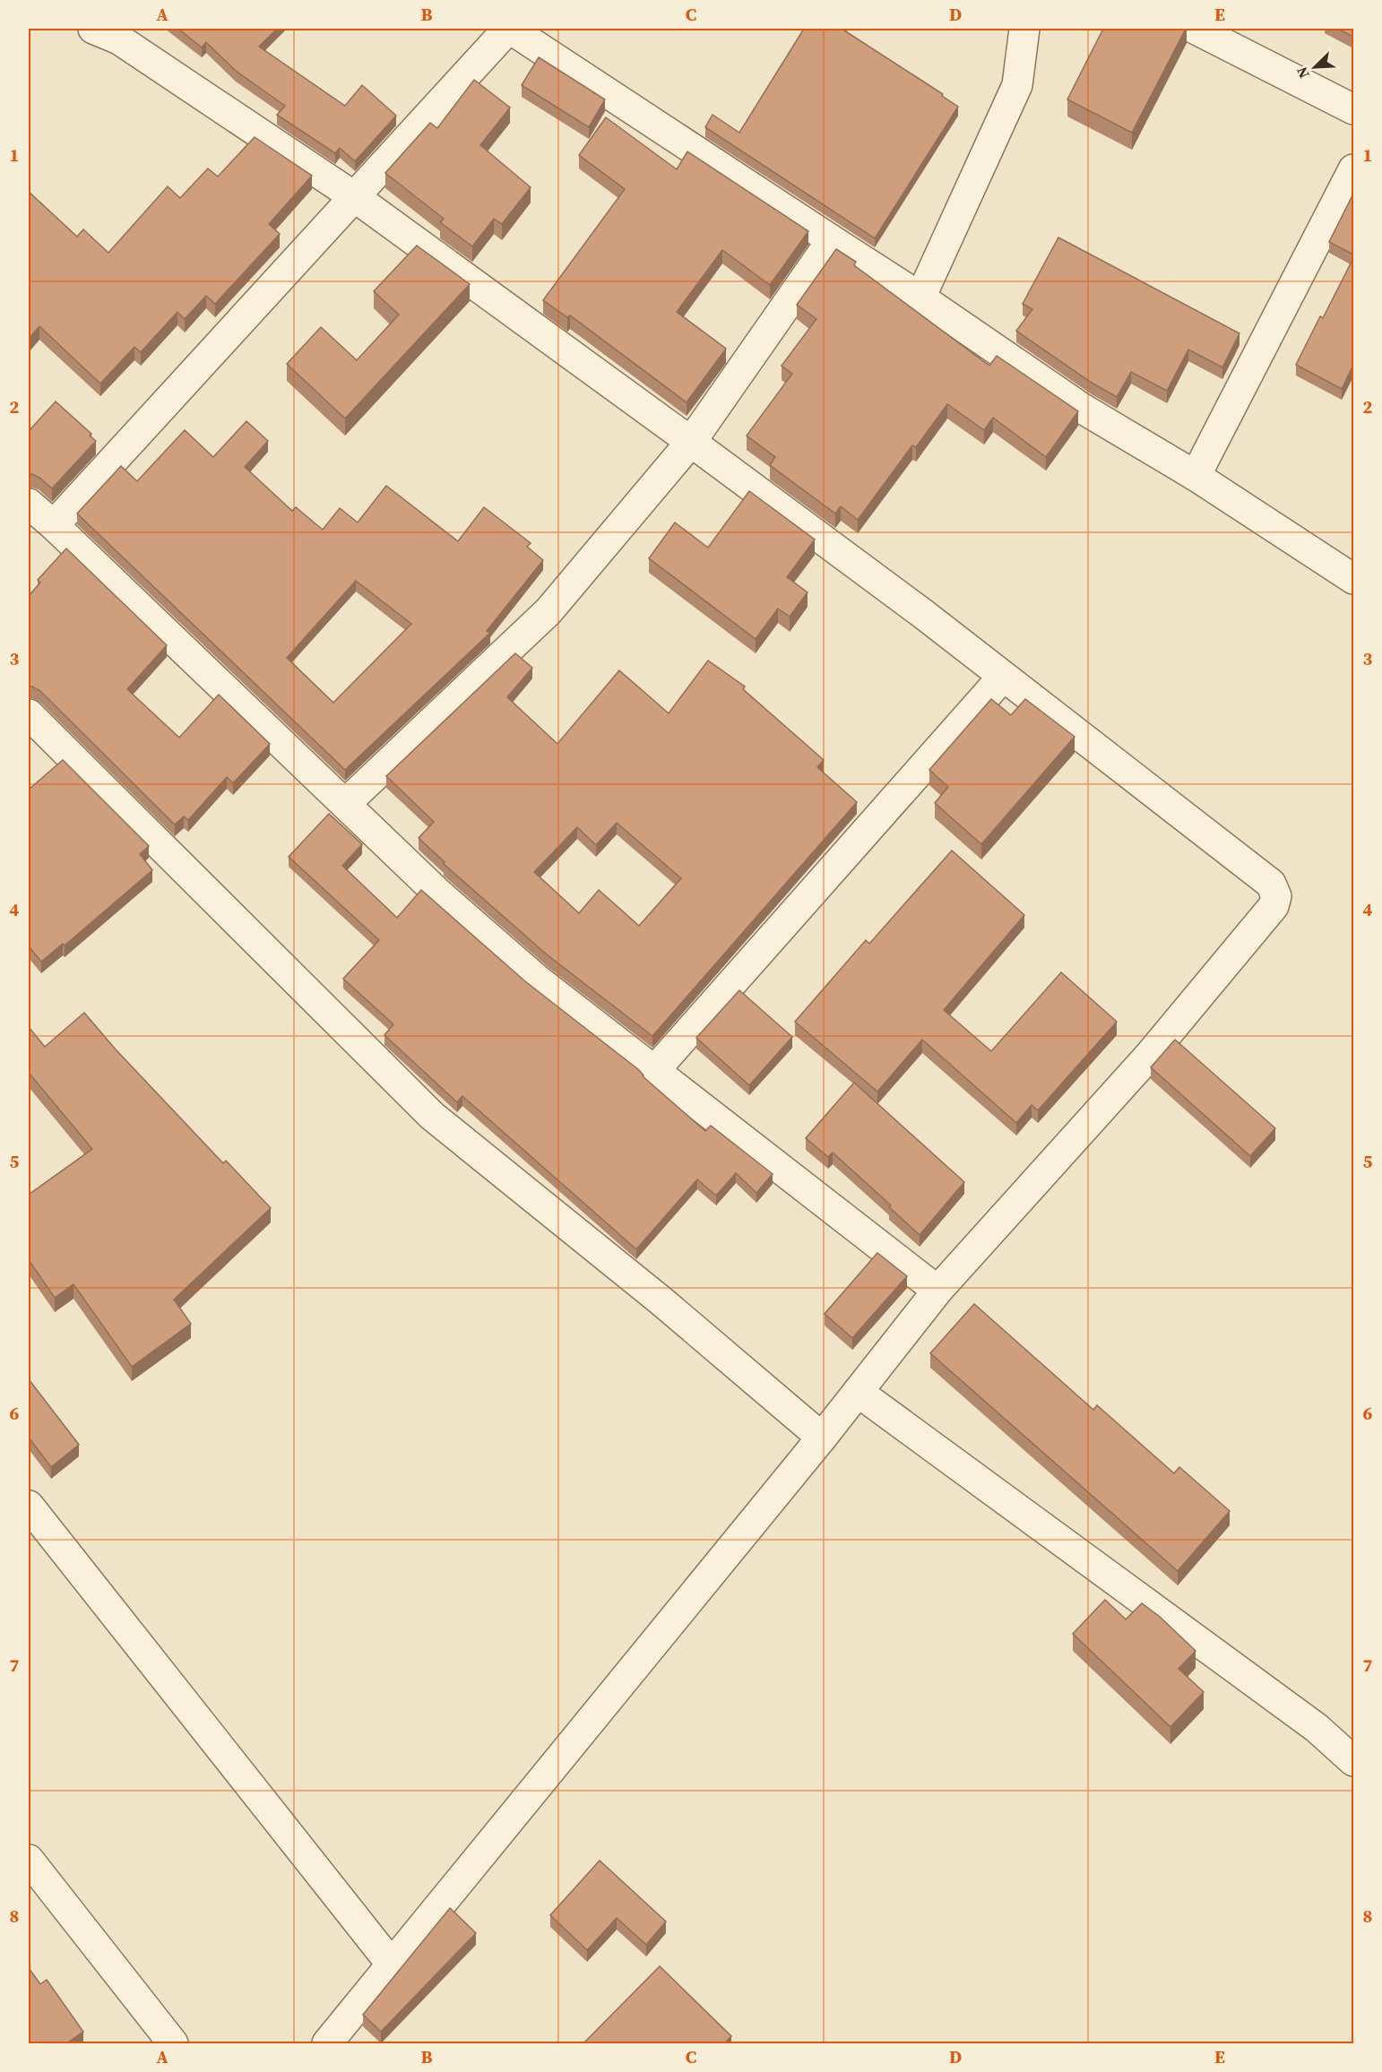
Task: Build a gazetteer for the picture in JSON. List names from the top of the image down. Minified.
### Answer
{"north":"bottom left","grid":{"columns":["A","B","C","D","E"],"rows":["1","2","3","4","5","6","7","8"]}}
